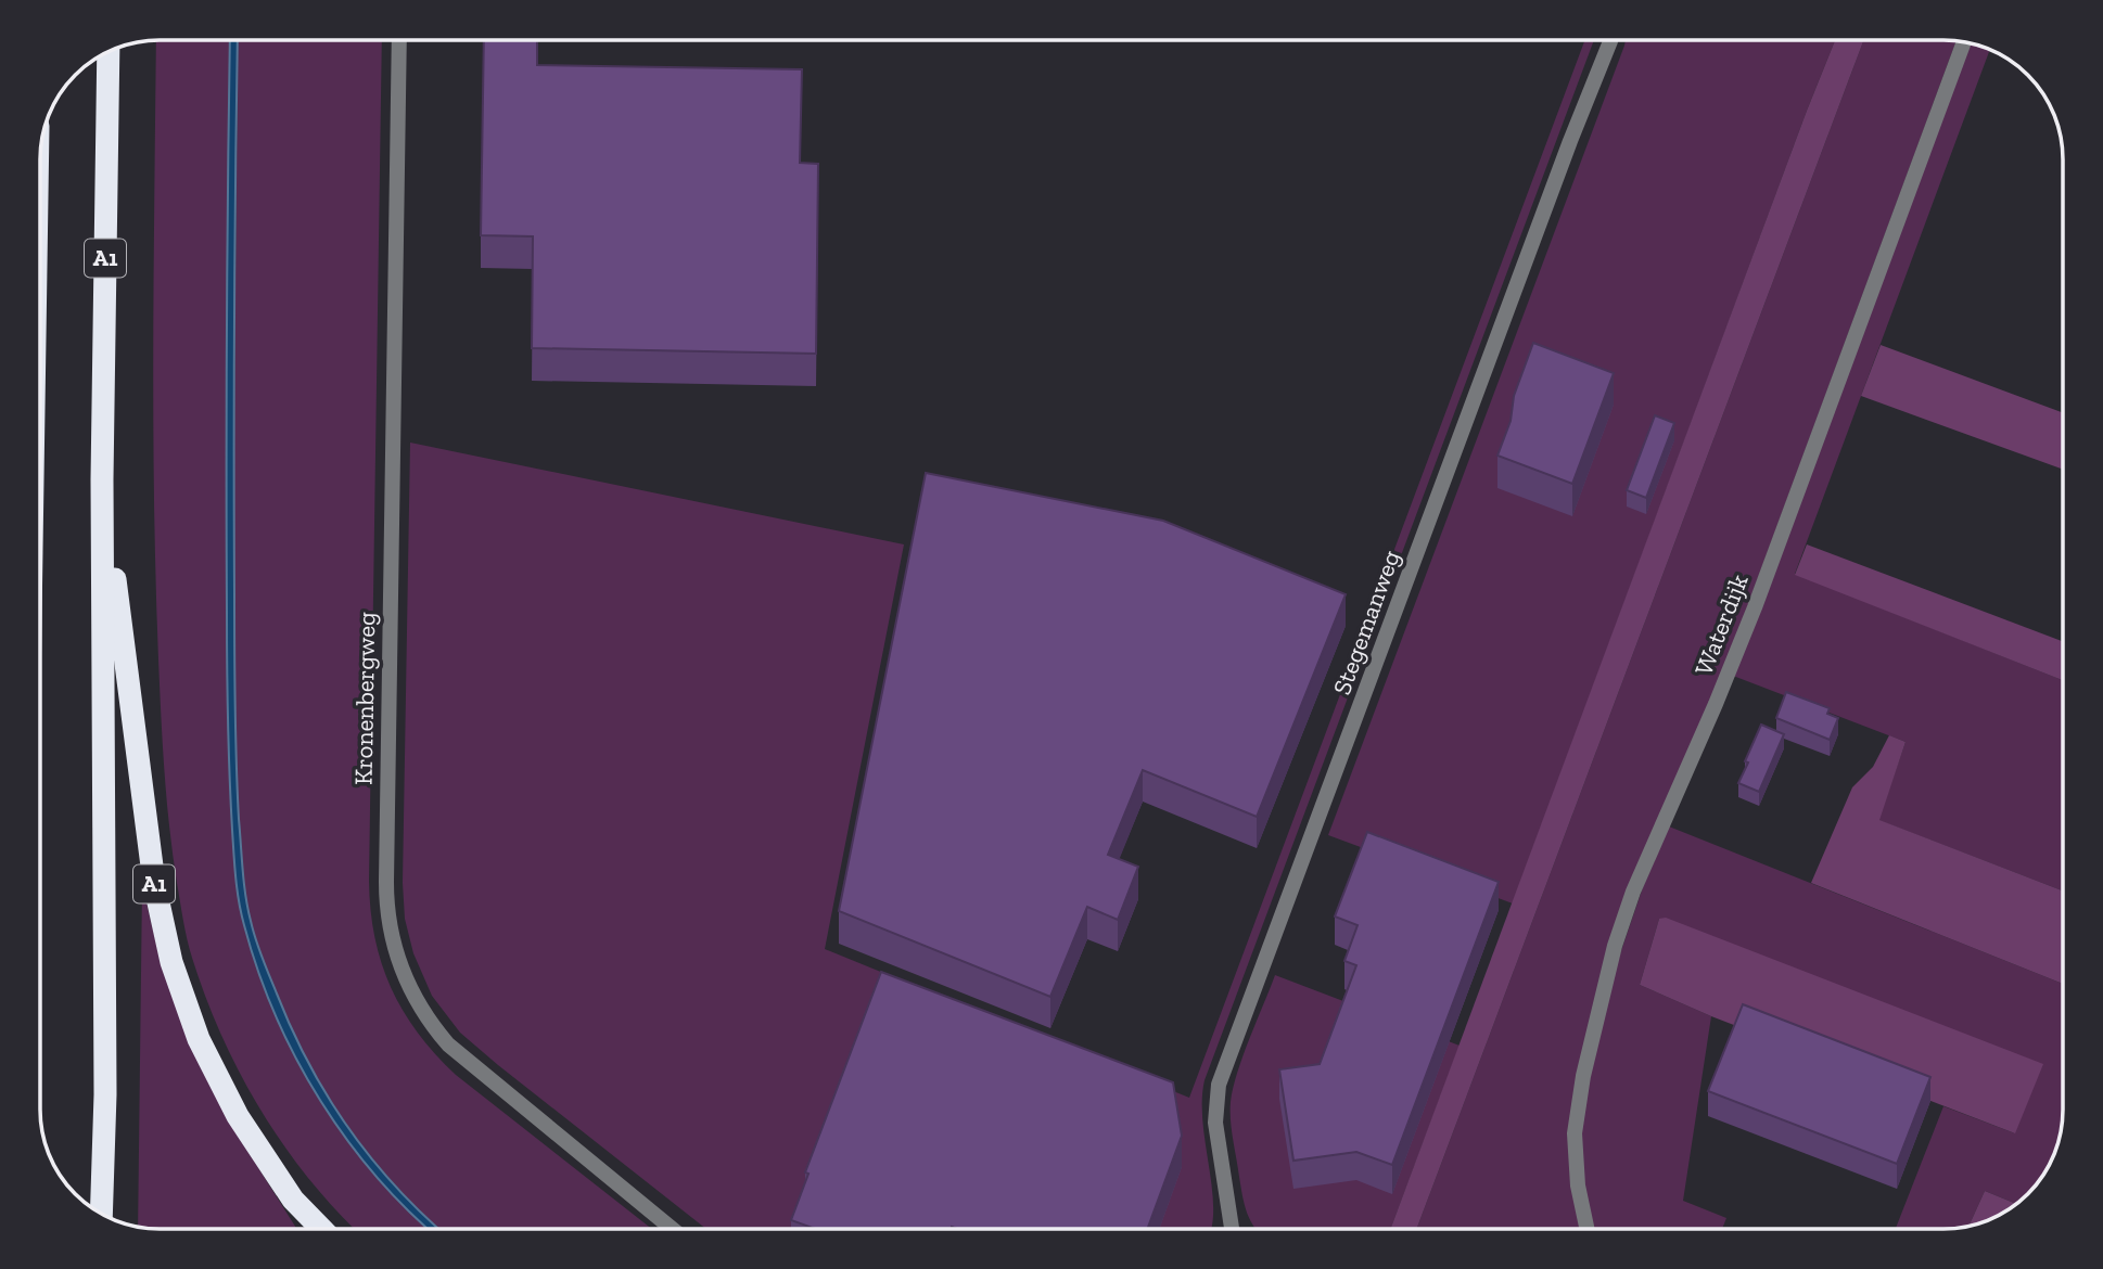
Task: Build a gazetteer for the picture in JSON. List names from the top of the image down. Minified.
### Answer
{"streets":{"highway":["A1"],"street":["Stegemanweg","Waterdijk","Kronenbergweg"]}}
